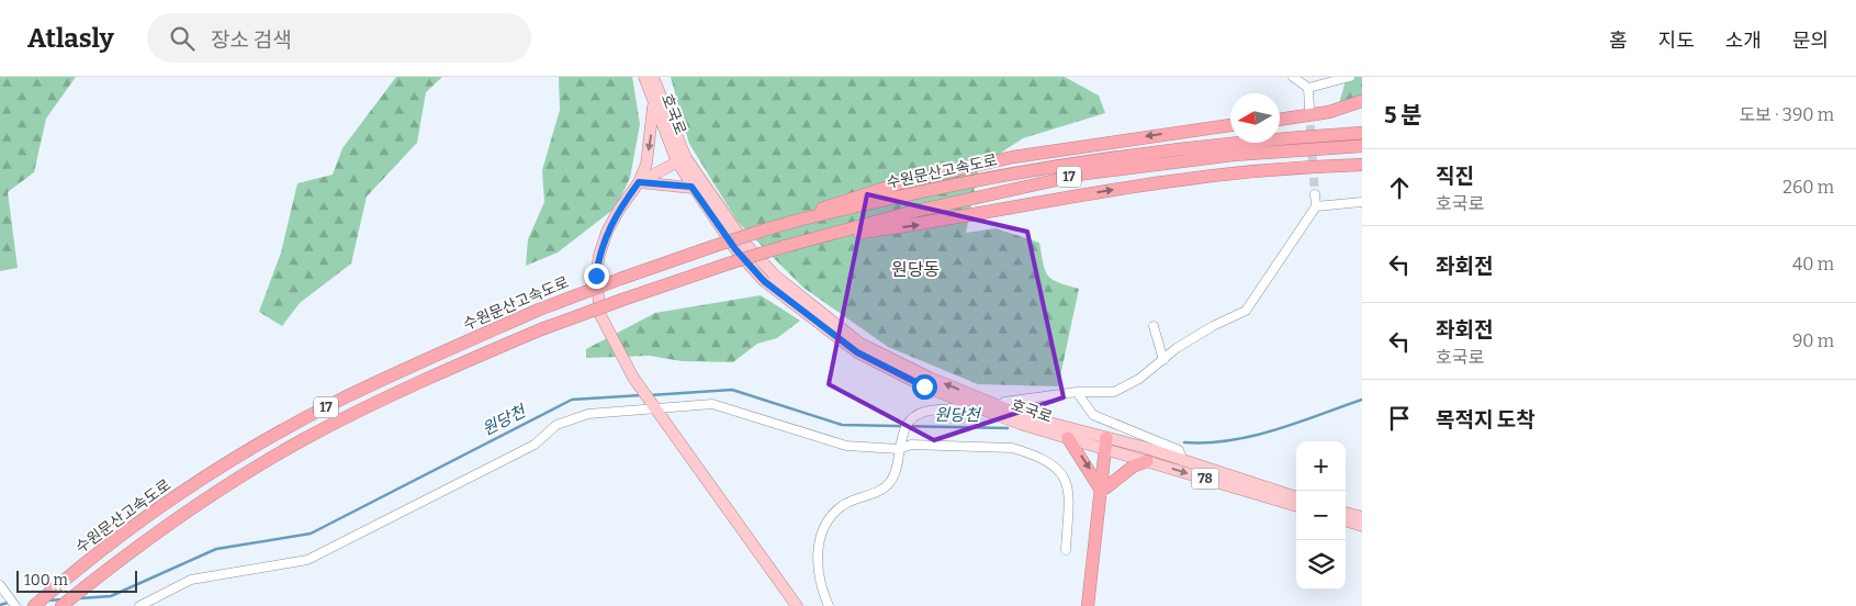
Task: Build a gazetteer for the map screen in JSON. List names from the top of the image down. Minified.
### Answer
{"streets":{"highway":["수원문산고속도로","17"],"main road":["호국로","78"]},"districts":["원당동"],"water":["원당천"],"scale_bar":"100 m","north":"left","page":{"header":"Atlasly","search":"장소 검색","nav":["홈","지도","소개","문의"],"heading":["5 분","도보 · 390 m"],"list":[["직진","호국로","260 m"],["좌회전","40 m"],["좌회전","호국로","90 m"],"목적지 도착"],"map_buttons":["+","−"],"scale":"100 m"}}
